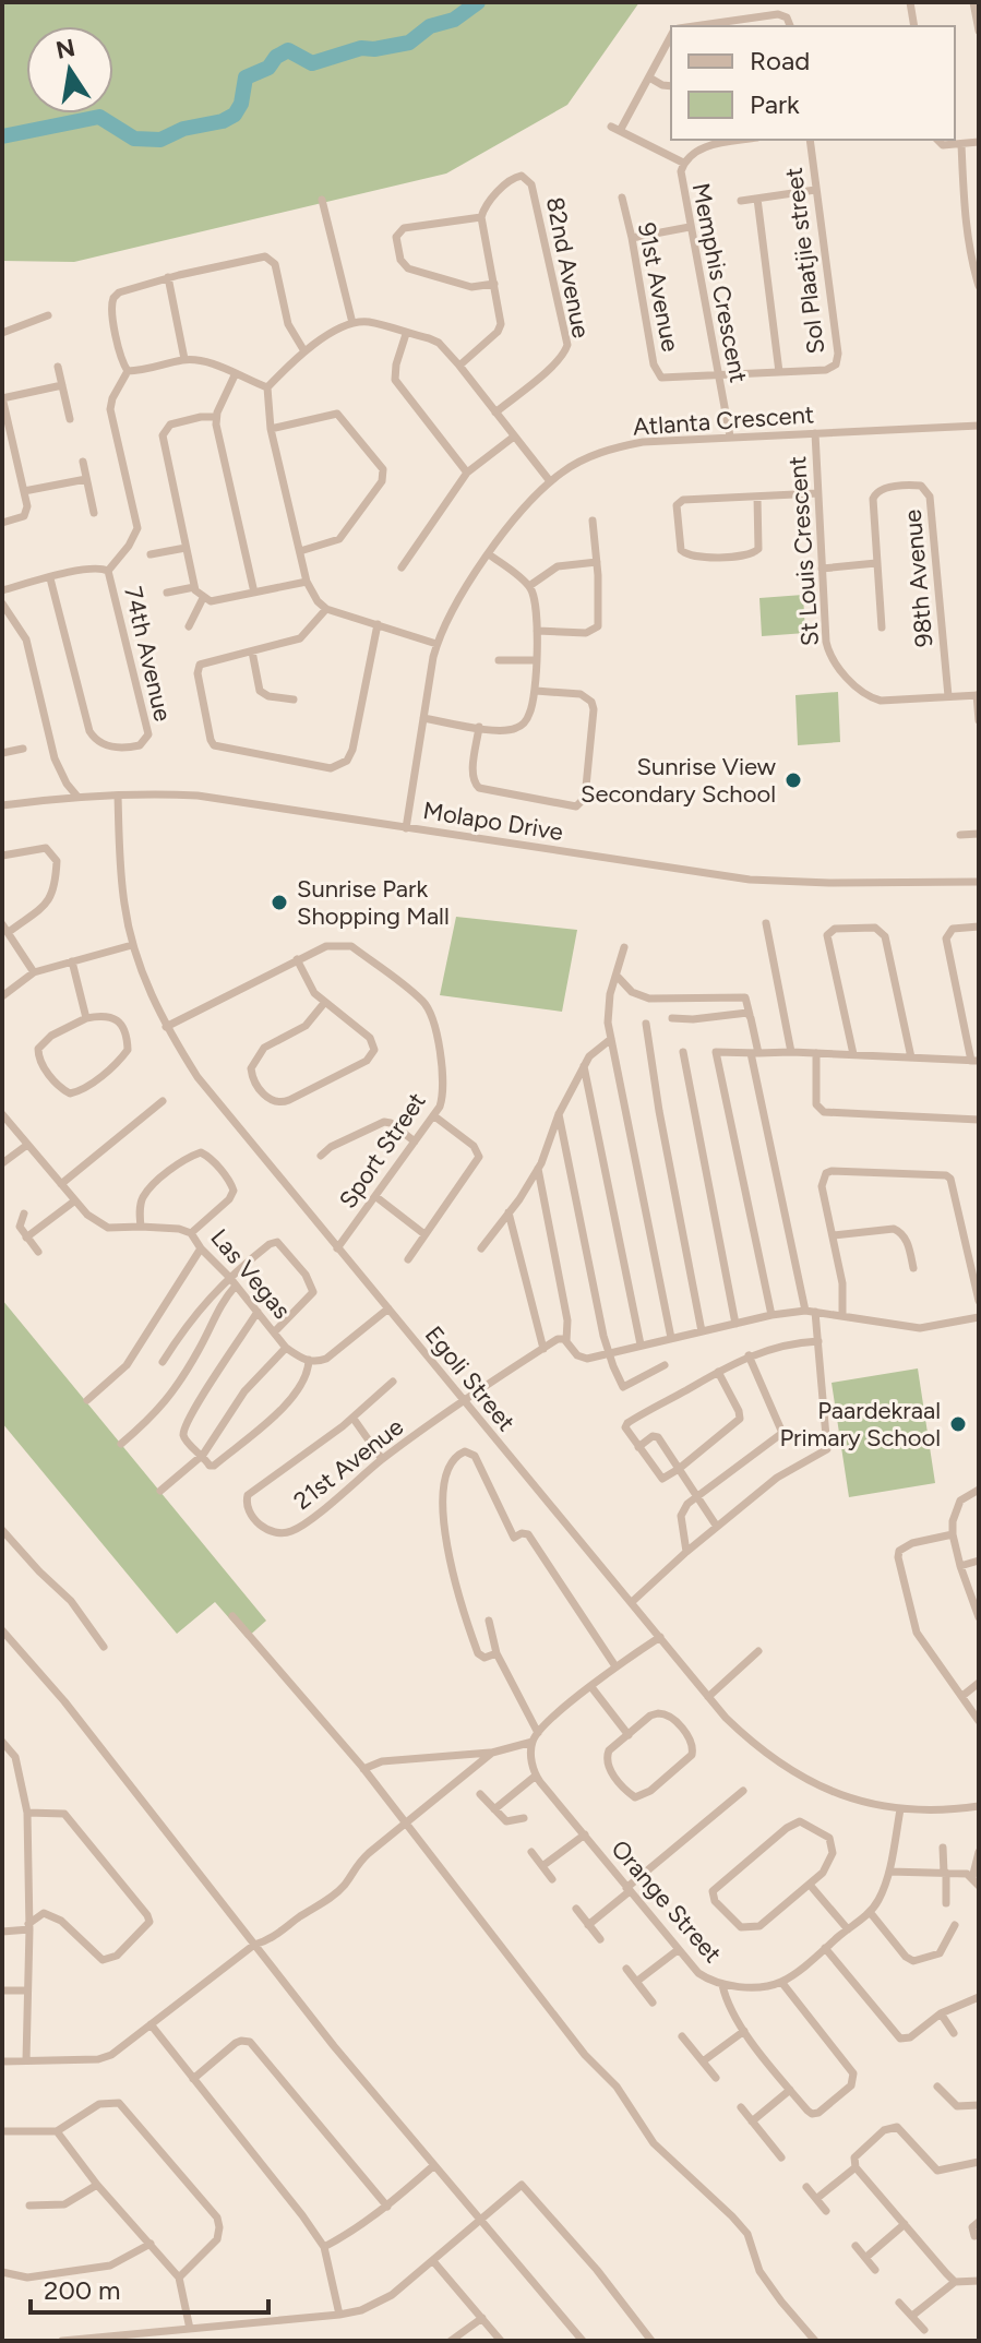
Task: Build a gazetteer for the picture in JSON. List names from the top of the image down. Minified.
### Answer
{"streets":{"street":["Sol Plaatjie street","82nd Avenue","Memphis Crescent","91st Avenue","Atlanta Crescent","St Louis Crescent","98th Avenue","74th Avenue","Molapo Drive","Sport Street","Las Vegas","Egoli Street","21st Avenue","Orange Street"]},"crossings":[["Sol Plaatjie street","Memphis Crescent"],["Sol Plaatjie street","91st Avenue"],["Memphis Crescent","91st Avenue"],["Memphis Crescent","Atlanta Crescent"],["Atlanta Crescent","St Louis Crescent"],["Atlanta Crescent","Molapo Drive"],["St Louis Crescent","98th Avenue"],["Molapo Drive","Egoli Street"],["Sport Street","Egoli Street"],["Egoli Street","21st Avenue"]],"places":["Sunrise View Secondary School","Sunrise Park Shopping Mall","Paardekraal Primary School"],"legend":["Road","Park"],"scale_bar":"200 m","north":"top"}
